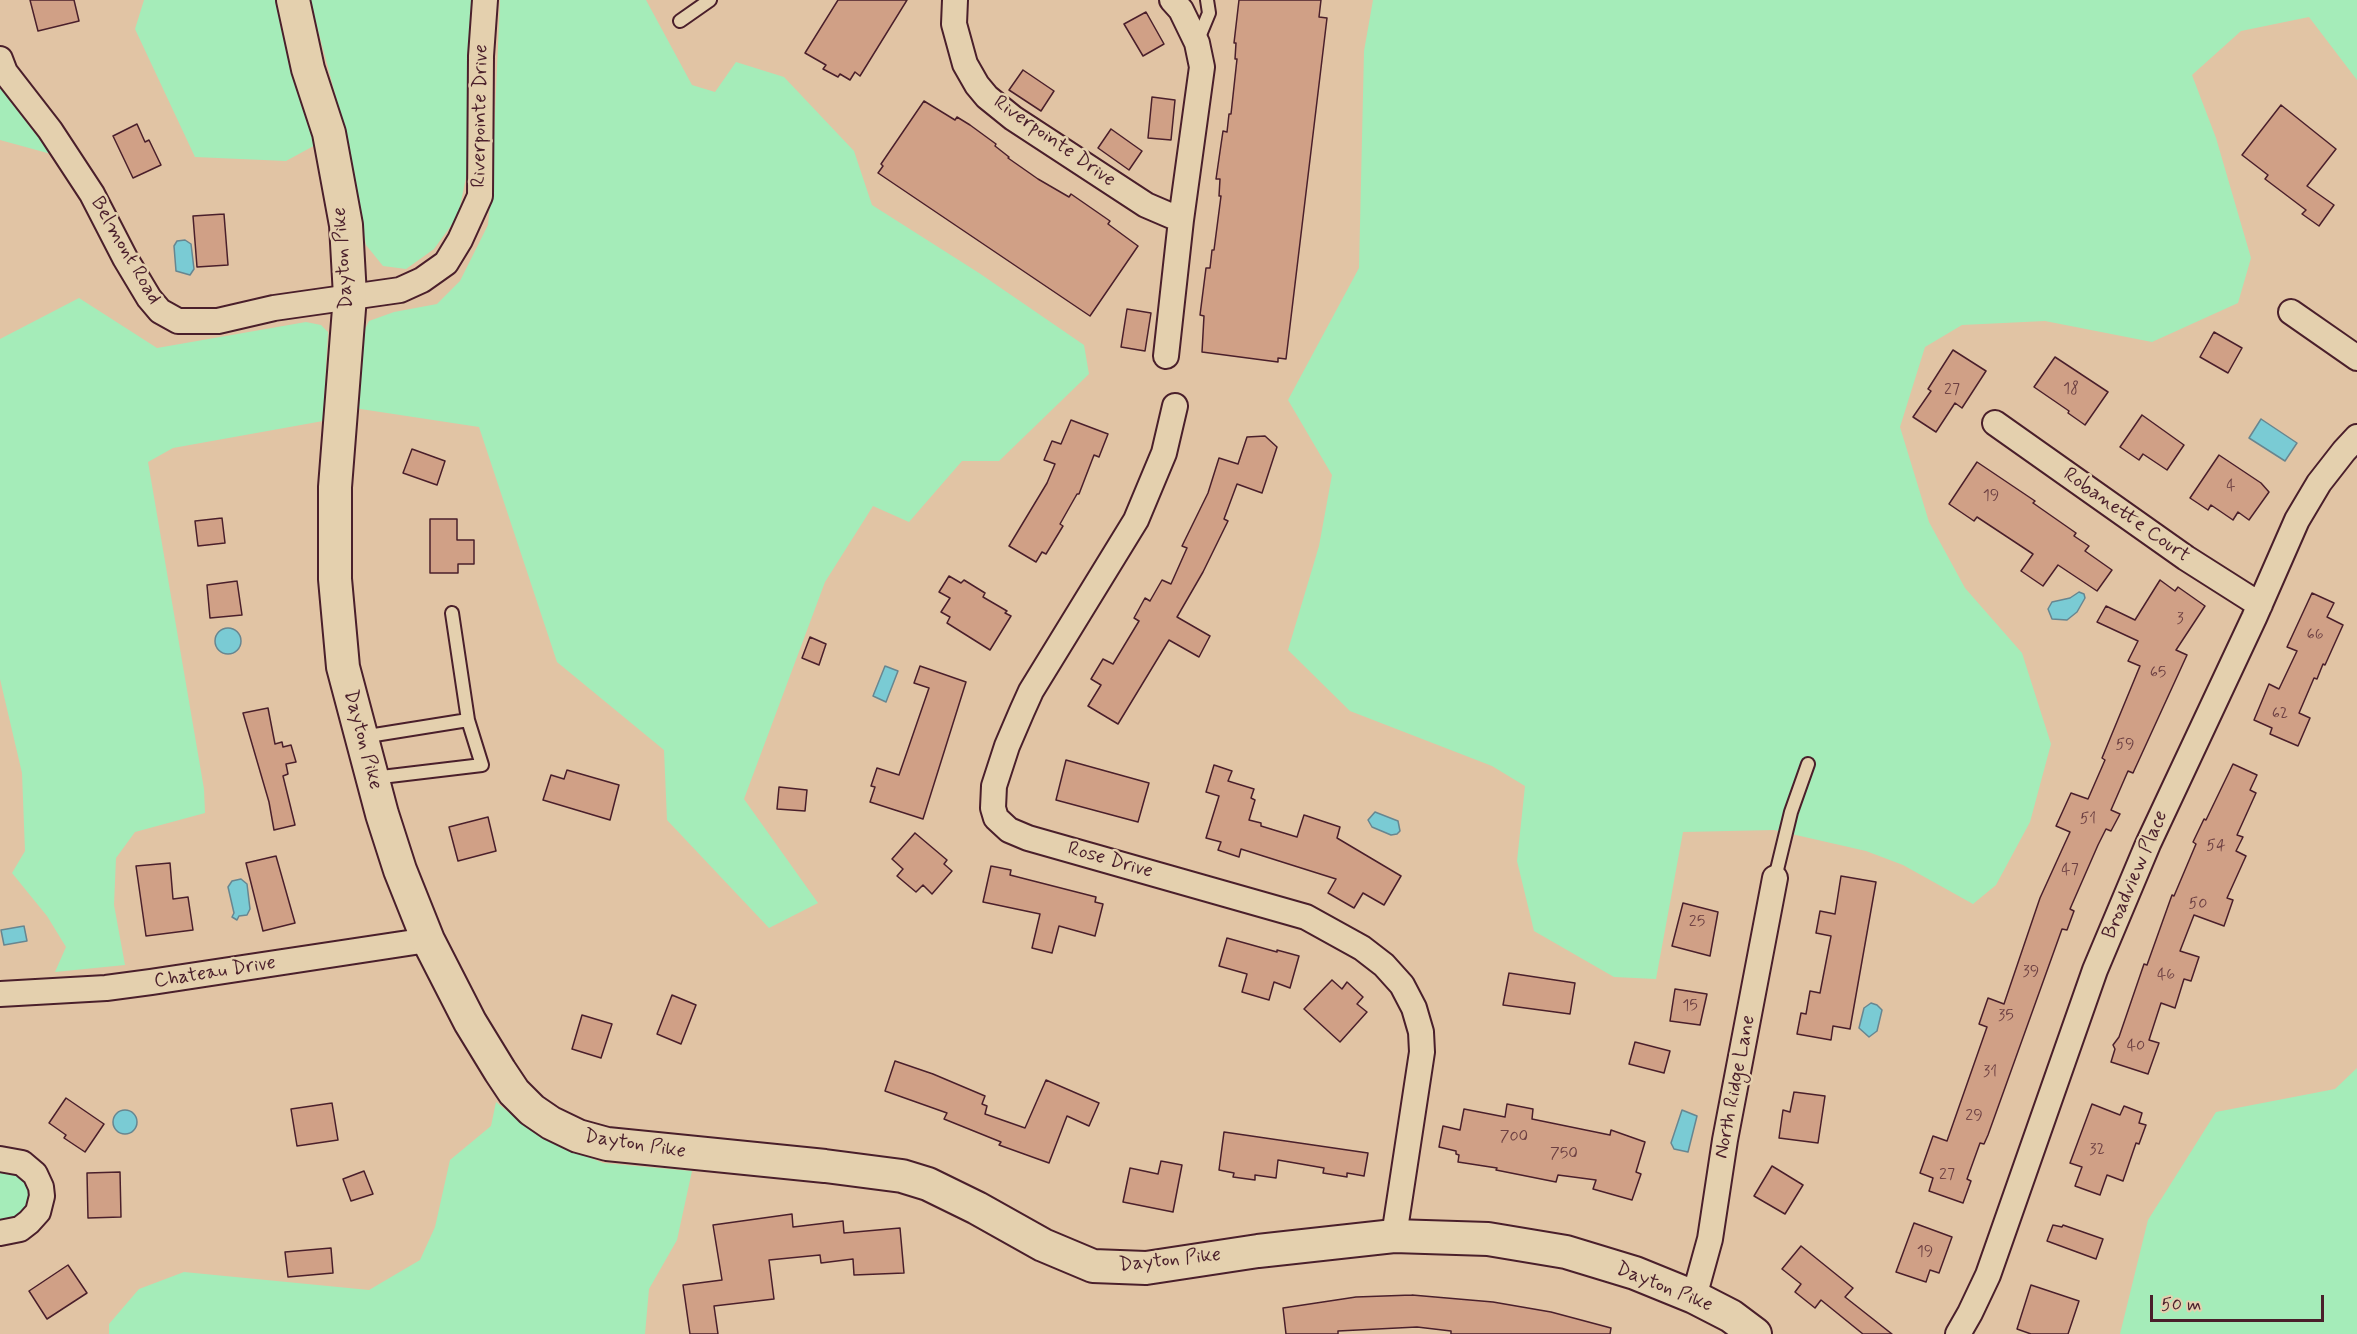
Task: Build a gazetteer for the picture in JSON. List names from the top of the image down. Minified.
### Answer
{"streets":{"street":["Riverpointe Drive","Belmont Road","Dayton Pike","Robanette Court","Rose Drive","Broadview Place","Chateau Drive","North Ridge Lane"]},"crossings":[["Riverpointe Drive","Belmont Road"],["Riverpointe Drive","Dayton Pike"],["Belmont Road","Dayton Pike"],["Dayton Pike","Rose Drive"],["Dayton Pike","Chateau Drive"],["Dayton Pike","North Ridge Lane"],["Robanette Court","Broadview Place"]],"house_numbers":["18","27","4","19","3","66","65","62","59","51","54","47","50","25","39","46","15","35","40","31","29","700","32","750","27","19"],"scale_bar":"50 m"}
